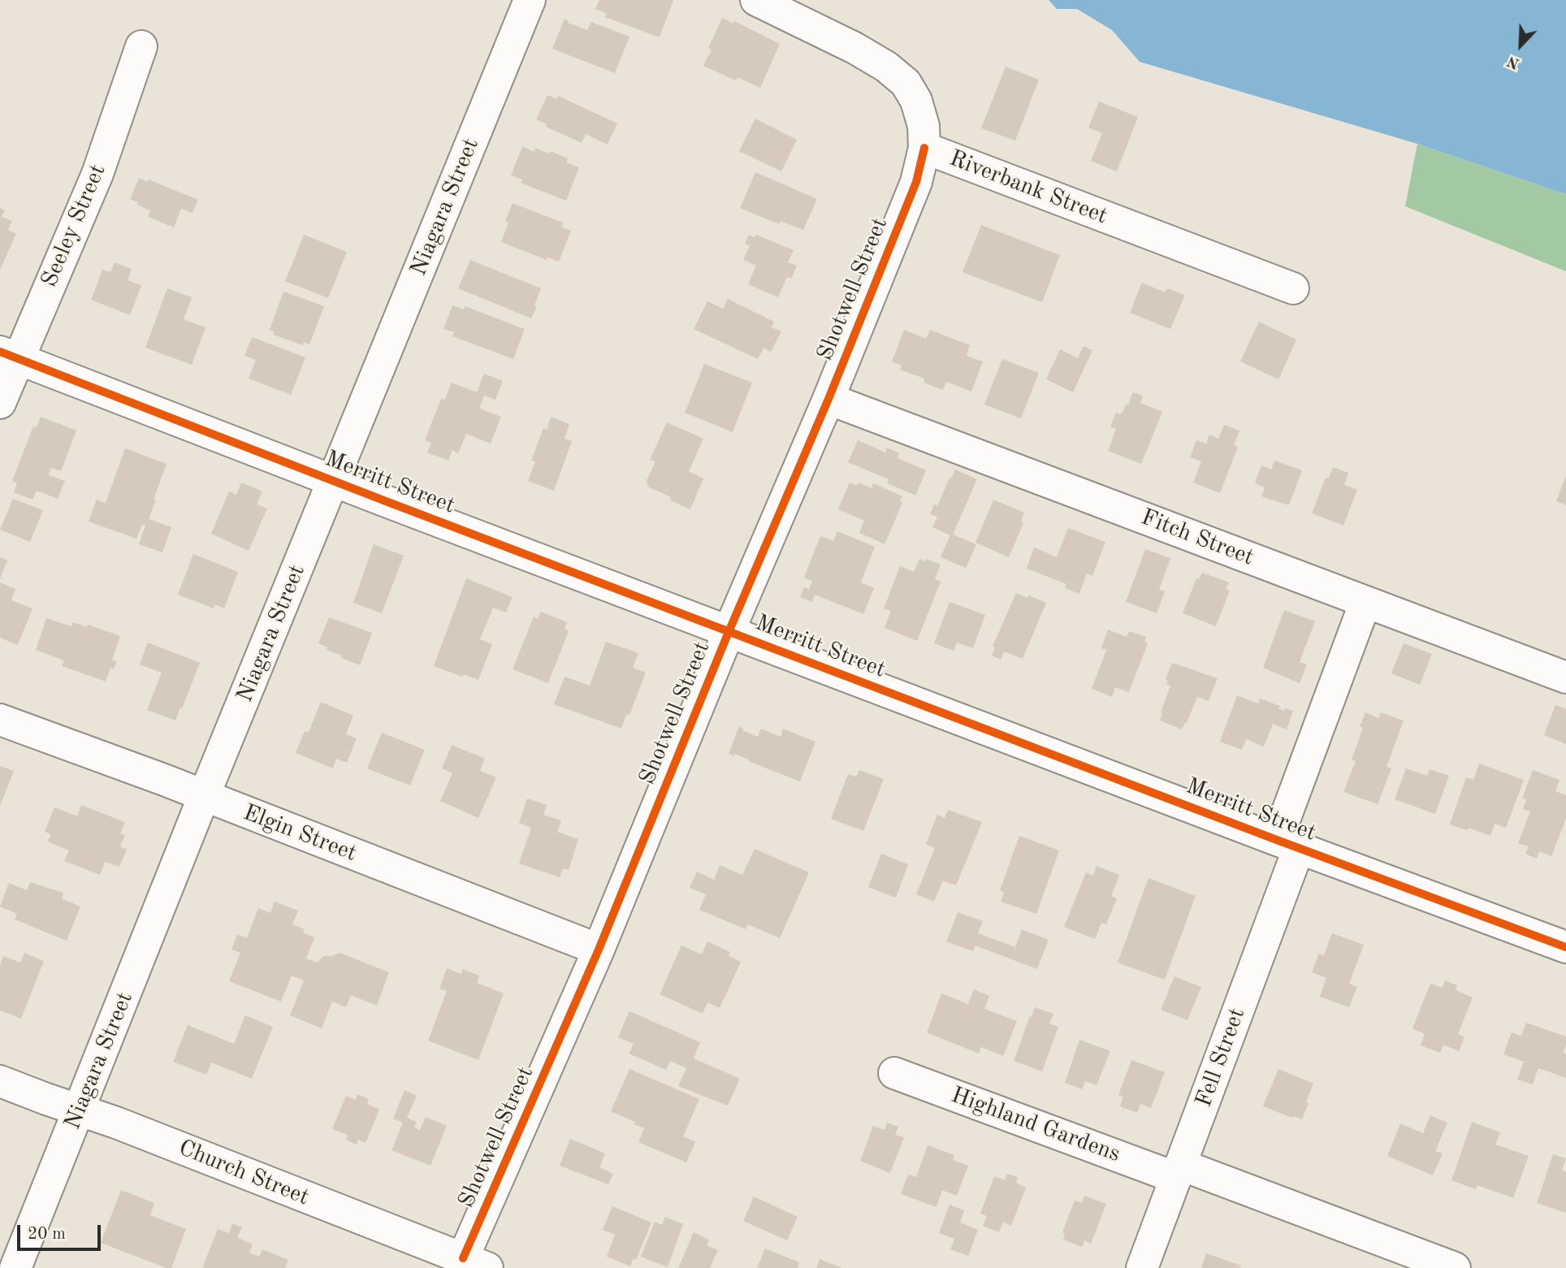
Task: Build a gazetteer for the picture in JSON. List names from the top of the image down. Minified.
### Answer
{"streets":{"street":["Riverbank Street","Niagara Street","Seeley Street","Shotwell Street","Merritt Street","Fitch Street","Elgin Street","Fell Street","Highland Gardens","Church Street"]},"crossings":[["Riverbank Street","Shotwell Street"],["Niagara Street","Merritt Street"],["Niagara Street","Elgin Street"],["Niagara Street","Church Street"],["Seeley Street","Merritt Street"],["Shotwell Street","Merritt Street"],["Shotwell Street","Fitch Street"],["Shotwell Street","Elgin Street"],["Shotwell Street","Church Street"],["Merritt Street","Fell Street"],["Fitch Street","Fell Street"],["Fell Street","Highland Gardens"]],"scale_bar":"20 m","north":"bottom left"}
